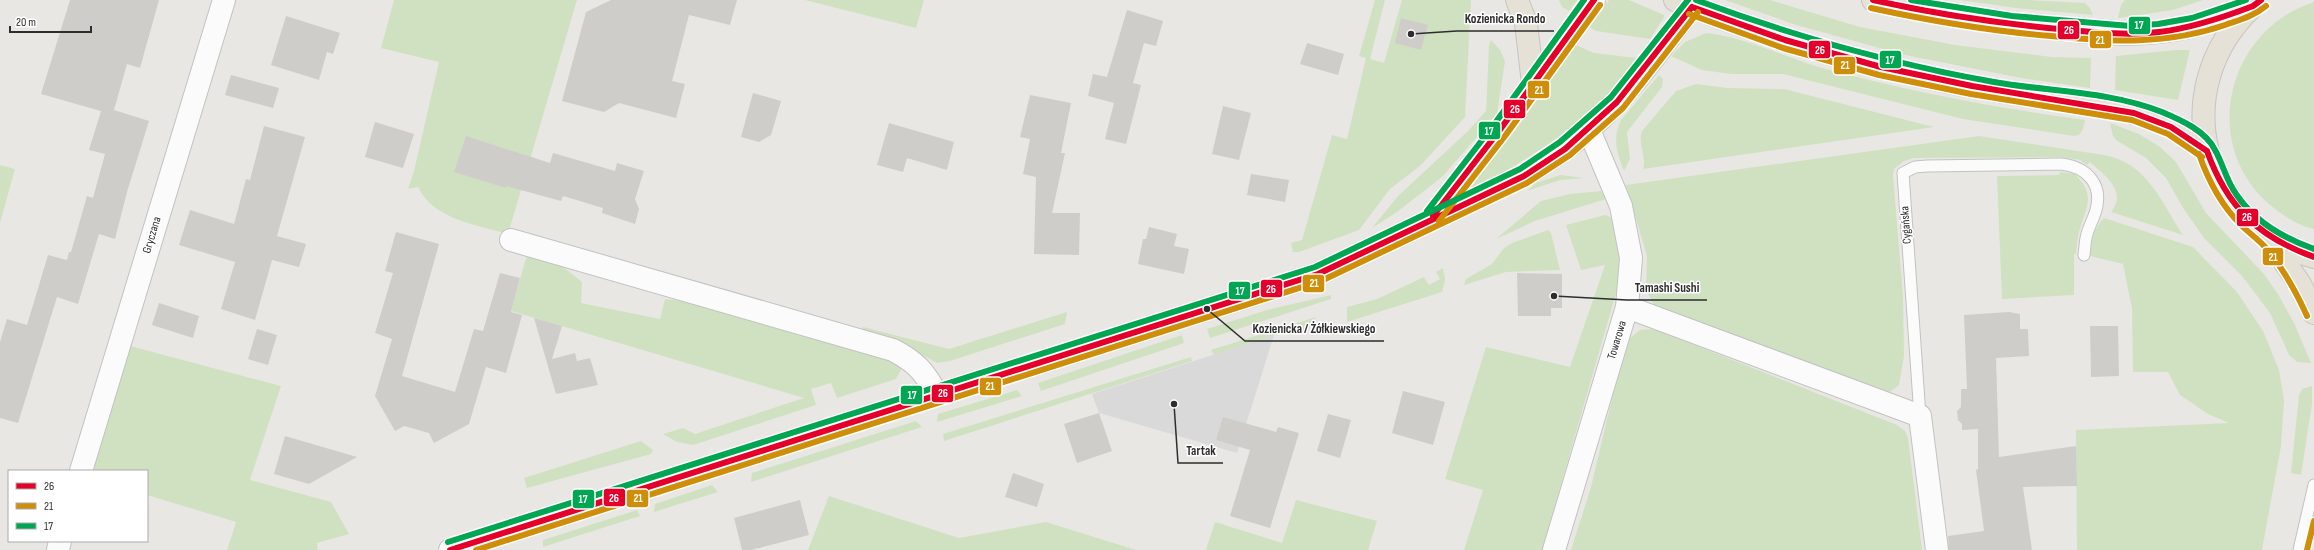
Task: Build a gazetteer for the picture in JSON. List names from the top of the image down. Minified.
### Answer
{"streets":{"street":["Cygańska","Gryczana","Towarowa"]},"places":["Kozienicka Rondo","Tamashi Sushi","Kozienicka / Żółkiewskiego","Tartak"],"lines":["transit line 26","transit line 17","transit line 21"],"legend":["26","21","17"],"scale_bar":"20 m"}
